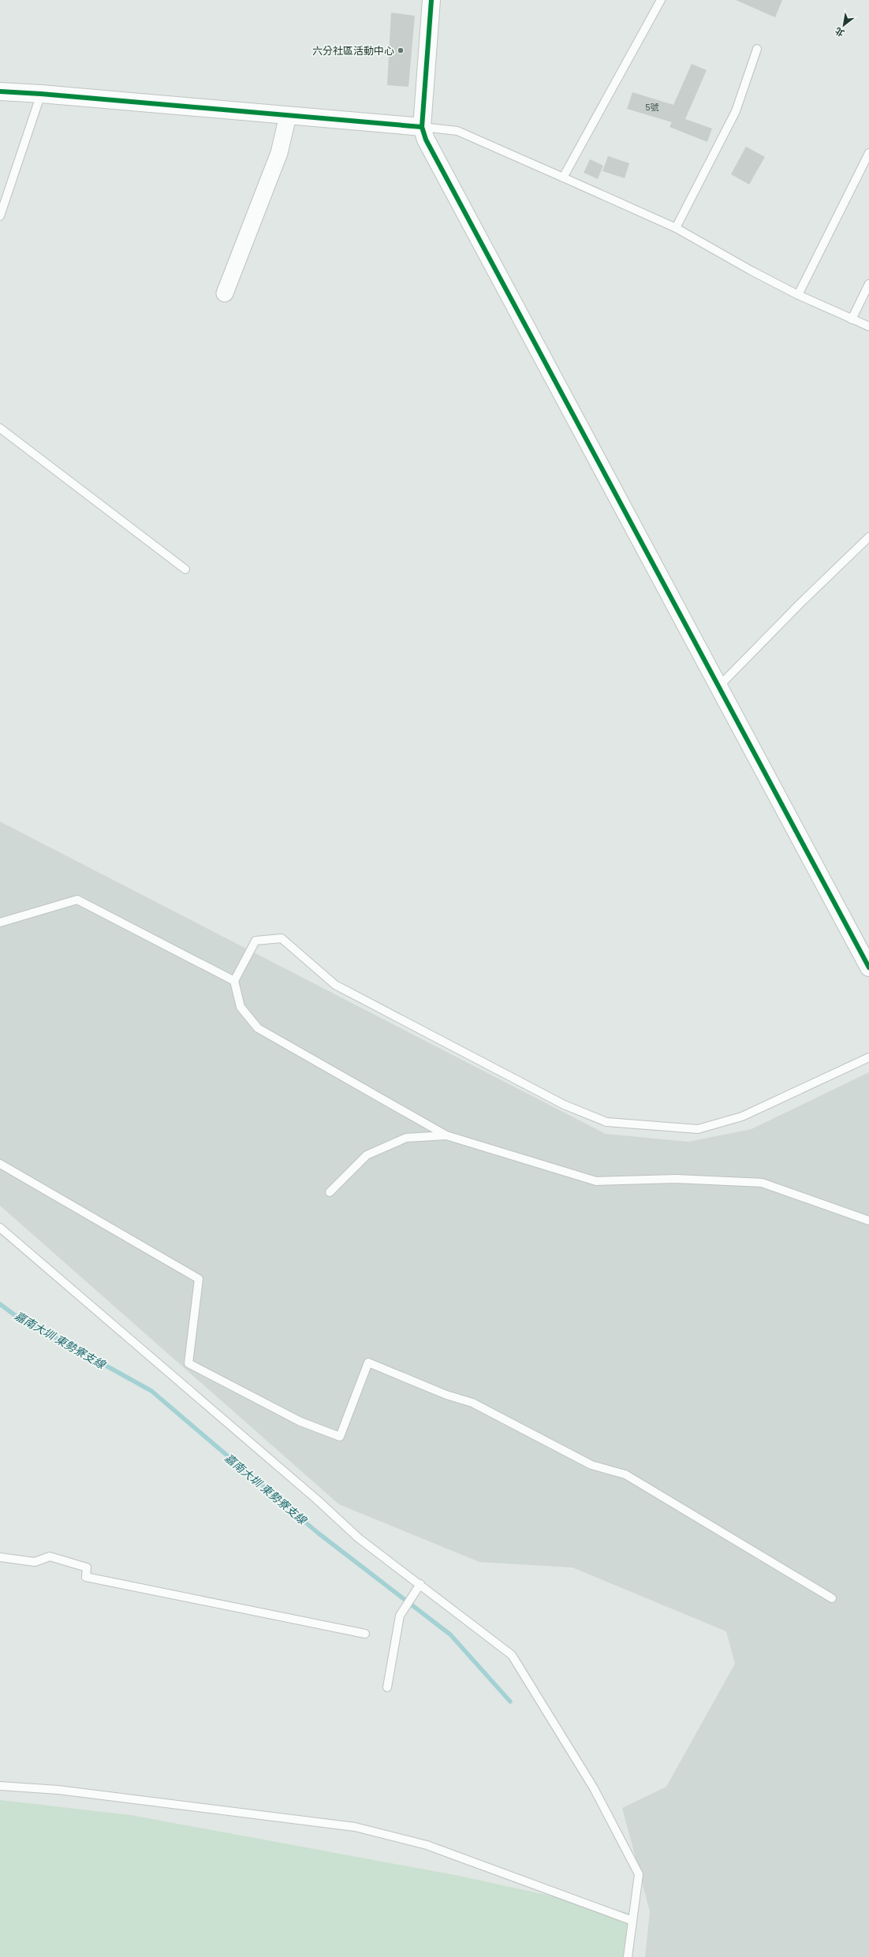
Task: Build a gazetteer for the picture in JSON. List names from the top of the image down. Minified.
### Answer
{"water":["嘉南大圳 東勢寮支線"],"places":["六分社區活動中心"],"house_numbers":["5號"],"north":"bottom left"}
